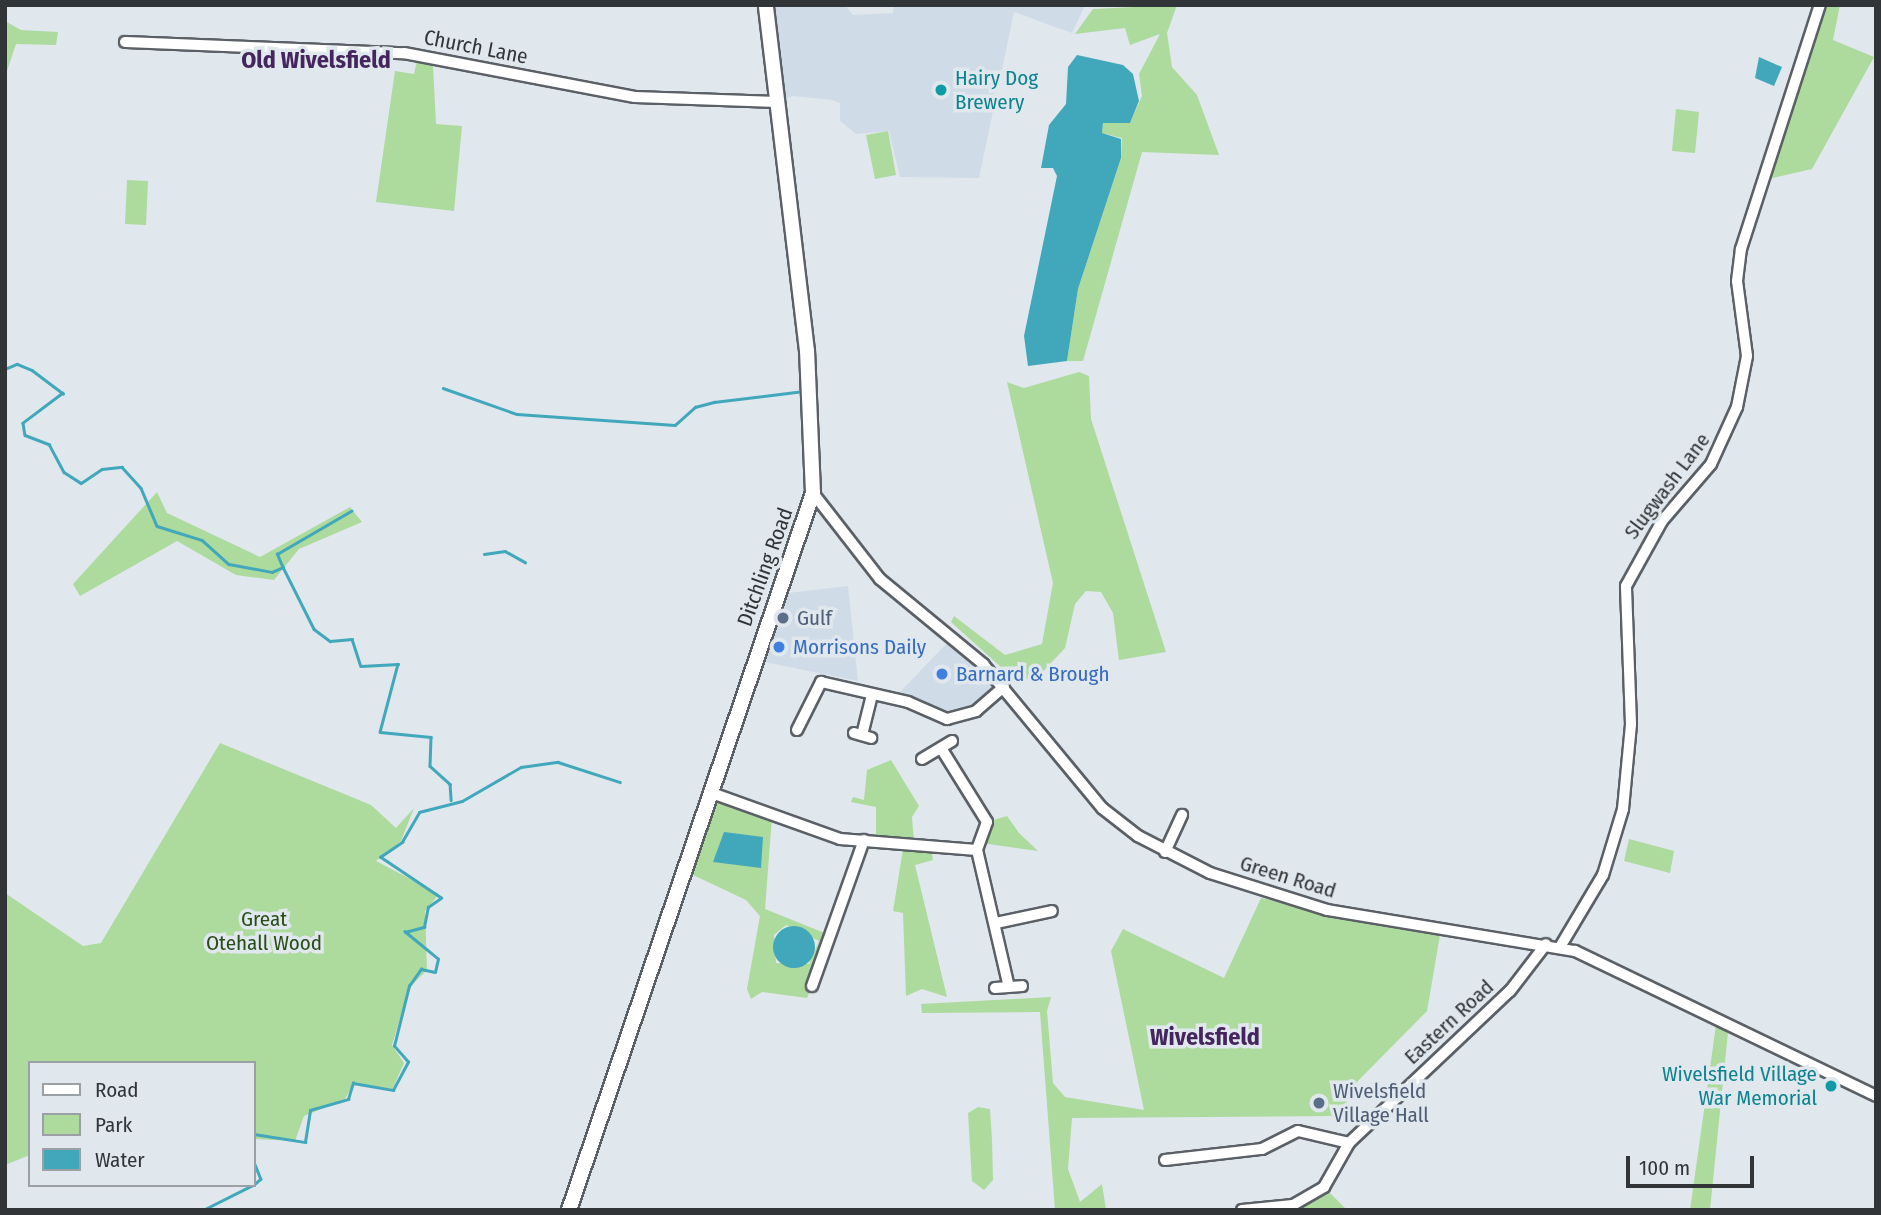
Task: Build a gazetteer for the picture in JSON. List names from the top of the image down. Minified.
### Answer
{"streets":{"main road":["Ditchling Road"],"street":["Church Lane","Slugwash Lane","Green Road","Eastern Road"]},"crossings":[["Church Lane","Ditchling Road"],["Slugwash Lane","Green Road"],["Ditchling Road","Green Road"],["Green Road","Eastern Road"]],"districts":["Old Wivelsfield","Wivelsfield"],"parks":["Great Otehall Wood"],"places":["Hairy Dog Brewery","Gulf","Morrisons Daily","Barnard & Brough","Wivelsfield Village War Memorial","Wivelsfield Village Hall"],"legend":["Road","Park","Water"],"scale_bar":"100 m"}
